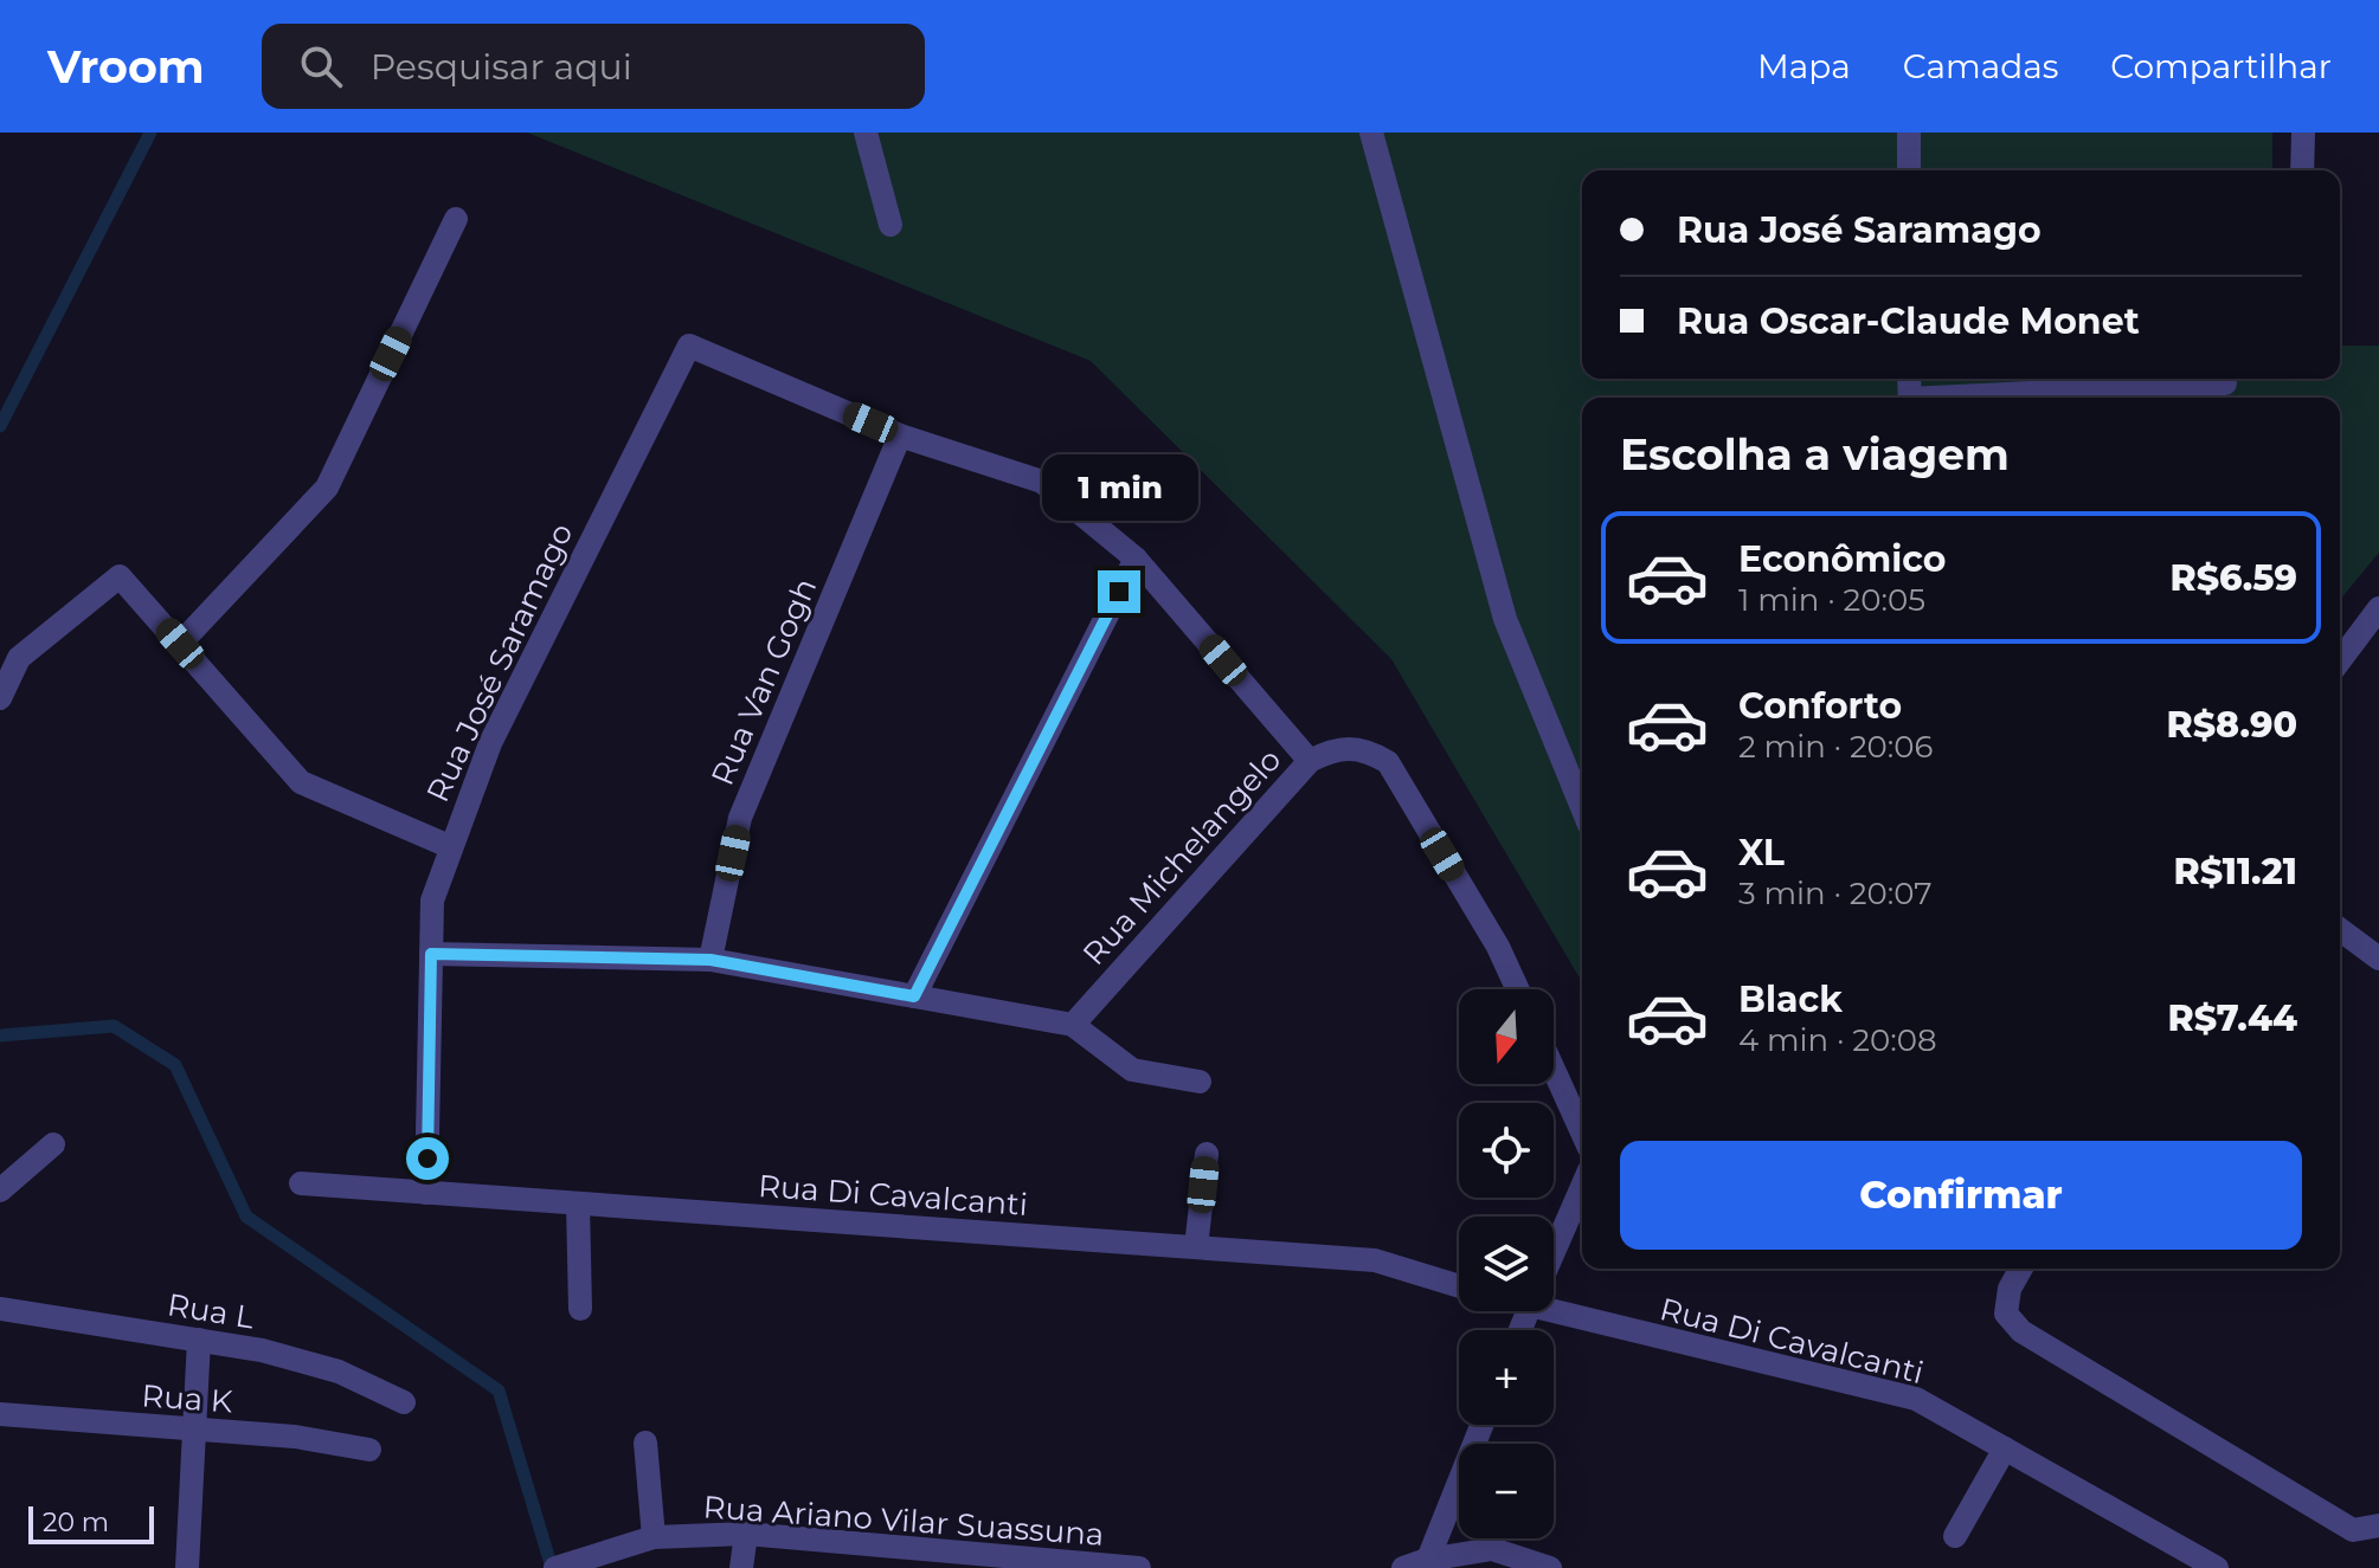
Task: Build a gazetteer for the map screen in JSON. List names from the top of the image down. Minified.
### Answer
{"streets":{"street":["Rua José Saramago","Rua Van Gogh","Rua Michelangelo","Rua Di Cavalcanti","Rua L","Rua K","Rua Ariano Vilar Suassuna"]},"crossings":[["Rua José Saramago","Rua Van Gogh"],["Rua José Saramago","Rua Di Cavalcanti"]],"scale_bar":"20 m","north":"bottom","page":{"header":"Vroom","search":"Pesquisar aqui","nav":["Mapa","Camadas","Compartilhar"],"banner":["Rua José Saramago","Rua Oscar-Claude Monet"],"heading":"Escolha a viagem","bubble":"1 min","list":[{"name":"Econômico","note":"1 min · 20:05","value":"R$6.59"},{"name":"Conforto","note":"2 min · 20:06","value":"R$8.90"},{"name":"XL","note":"3 min · 20:07","value":"R$11.21"},{"name":"Black","note":"4 min · 20:08","value":"R$7.44"}],"map_buttons":["+","−"],"buttons":"Confirmar","scale":"20 m"}}
